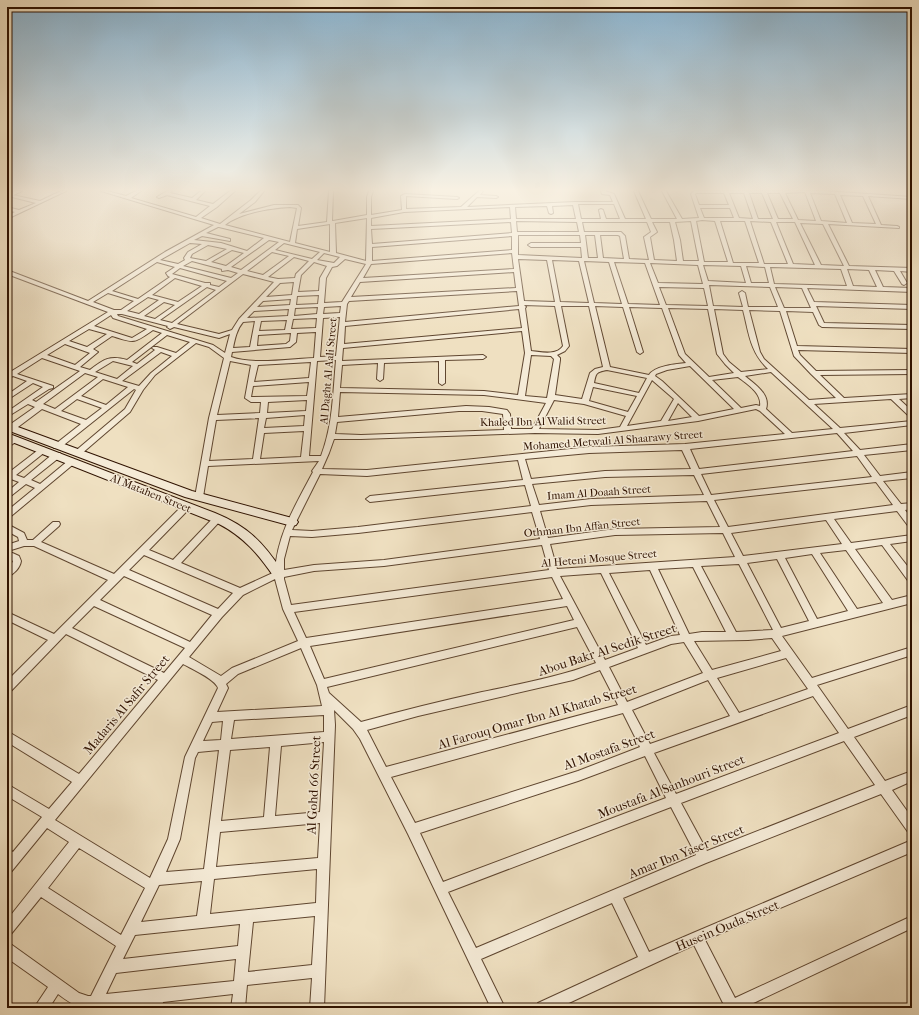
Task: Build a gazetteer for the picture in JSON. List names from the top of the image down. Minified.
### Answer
{"streets":{"street":["Al Daght Al Aali Street","Khaled Ibn Al Walid Street","Mohamed Metwali Al Shaarawy Street","Imam Al Doaah Street","Al Matahen Street","Othman Ibn Affan Street","Al Heteni Mosque Street","Abou Bakr Al Sedik Street","Madaris Al Safir Street","Al Farouq Omar Ibn Al Khatab Street","Al Mostafa Street","Al Gohd 66 Street","Moustafa Al Sanhouri Street","Amar Ibn Yaser Street","Husein Ouda Street"]},"crossings":[["Al Daght Al Aali Street","Khaled Ibn Al Walid Street"],["Al Daght Al Aali Street","Mohamed Metwali Al Shaarawy Street"],["Al Daght Al Aali Street","Imam Al Doaah Street"],["Al Daght Al Aali Street","Al Matahen Street"],["Al Daght Al Aali Street","Othman Ibn Affan Street"],["Al Daght Al Aali Street","Madaris Al Safir Street"],["Al Daght Al Aali Street","Al Gohd 66 Street"],["Al Matahen Street","Othman Ibn Affan Street"],["Al Matahen Street","Madaris Al Safir Street"],["Al Matahen Street","Al Gohd 66 Street"],["Othman Ibn Affan Street","Madaris Al Safir Street"],["Othman Ibn Affan Street","Al Gohd 66 Street"],["Al Heteni Mosque Street","Al Gohd 66 Street"],["Madaris Al Safir Street","Al Gohd 66 Street"]]}
